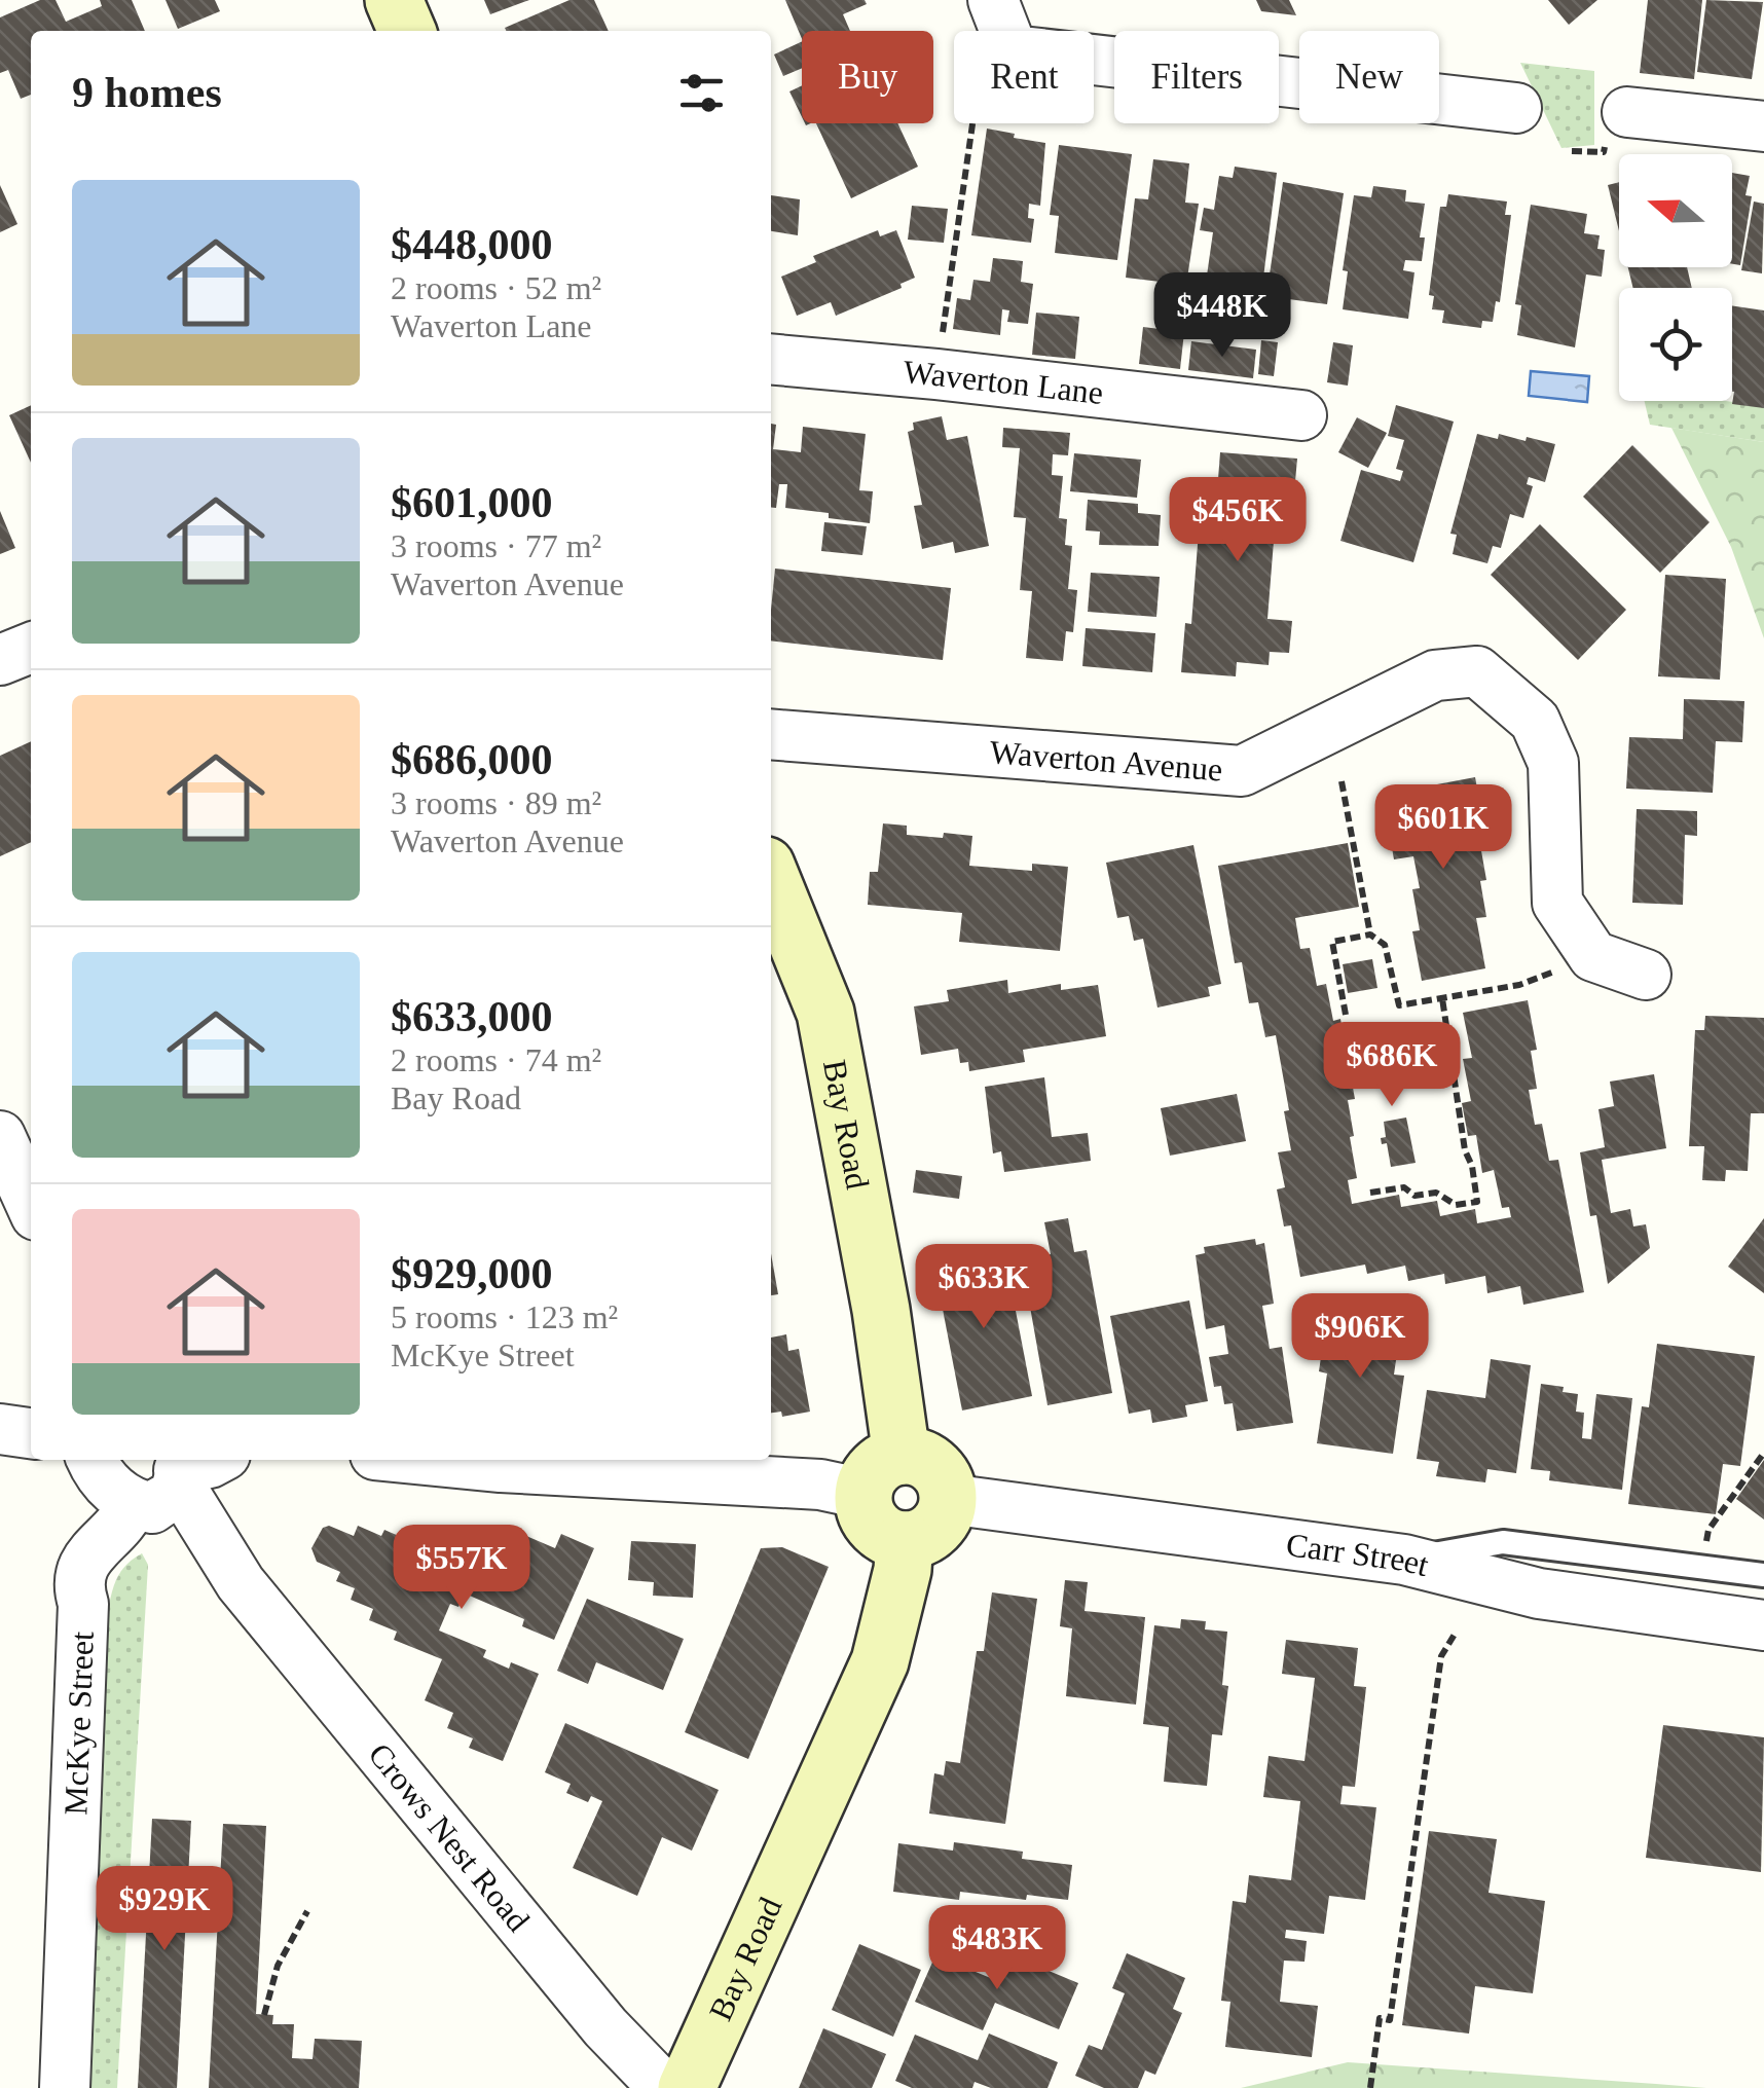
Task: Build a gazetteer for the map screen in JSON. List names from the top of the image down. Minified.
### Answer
{"streets":{"street":["Waverton Lane","Waverton Avenue","Bay Road","Carr Street","McKye Street","Crows Nest Road"]},"crossings":[["Bay Road","Carr Street"],["McKye Street","Crows Nest Road"]],"north":"left","page":{"chip":["Buy","Rent","Filters","New"],"heading":"9 homes","list":[{"name":"$448,000","note":"2 rooms · 52 m² · Waverton Lane"},{"name":"$601,000","note":"3 rooms · 77 m² · Waverton Avenue"},{"name":"$686,000","note":"3 rooms · 89 m² · Waverton Avenue"},{"name":"$633,000","note":"2 rooms · 74 m² · Bay Road"},{"name":"$929,000","note":"5 rooms · 123 m² · McKye Street"}],"price":["$448K","$456K","$601K","$686K","$633K","$906K","$557K","$929K","$483K"]}}
